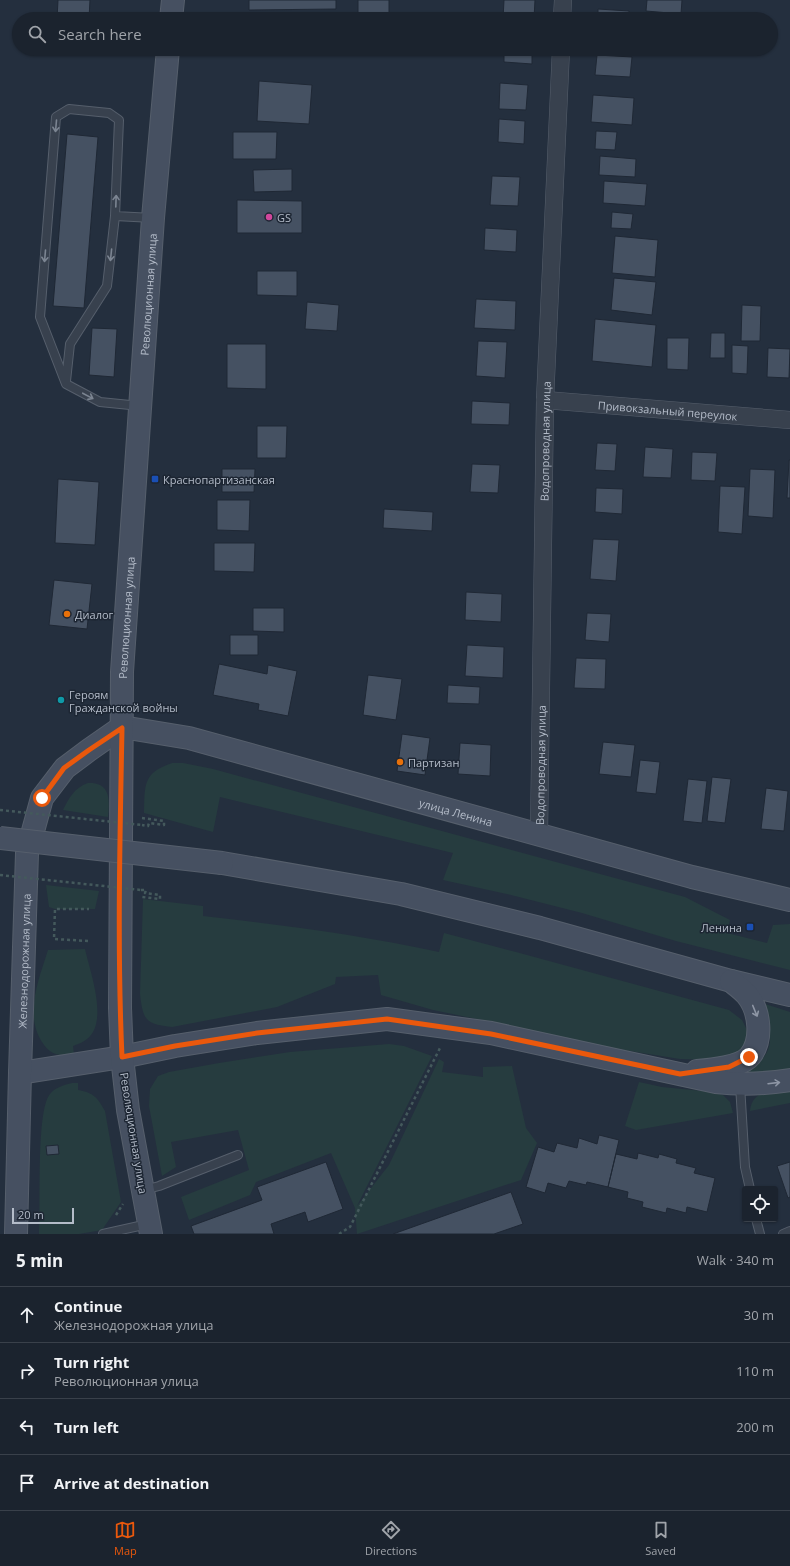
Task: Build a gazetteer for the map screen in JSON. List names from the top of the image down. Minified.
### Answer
{"streets":{"main road":["Революционная улица","улица Ленина","Железнодорожная улица"],"street":["Привокзальный переулок","Водопроводная улица"]},"crossings":[["Революционная улица","улица Ленина"],["Революционная улица","Железнодорожная улица"],["Привокзальный переулок","Водопроводная улица"],["Водопроводная улица","улица Ленина"],["улица Ленина","Железнодорожная улица"]],"places":{"other":["GS","Диалог","Героям Гражданской войны","Партизан"],"transit":["Краснопартизанская","Ленина"]},"scale_bar":"20 m","page":{"search":"Search here","scale":"20 m","heading":["5 min","Walk · 340 m"],"list":[["Continue","Железнодорожная улица","30 m"],["Turn right","Революционная улица","110 m"],["Turn left","200 m"],"Arrive at destination"],"nav":["Map","Directions","Saved"]}}
